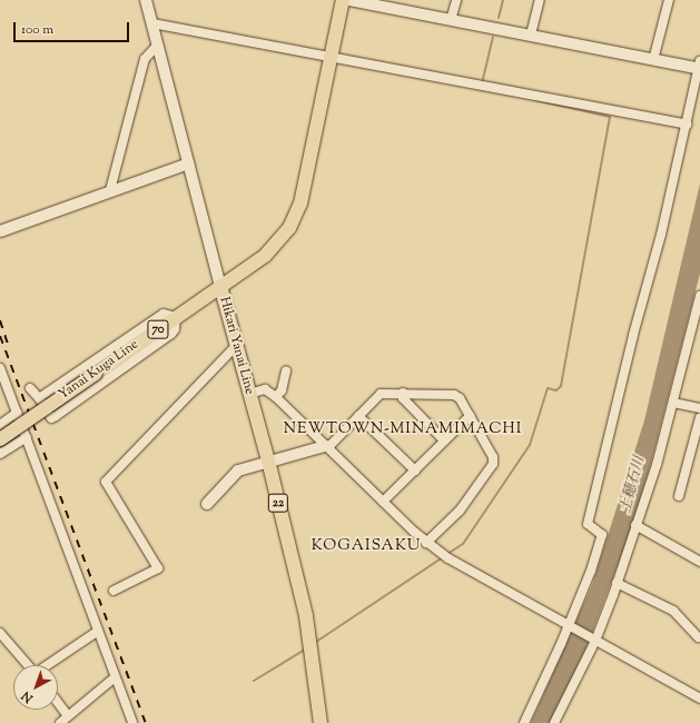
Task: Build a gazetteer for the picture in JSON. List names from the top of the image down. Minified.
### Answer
{"streets":{"main road":["70","Hikari Yanai Line","Yanai Kuga Line","22"]},"crossings":[["Hikari Yanai Line","Yanai Kuga Line"]],"districts":["NEWTOWN-MINAMIMACHI","KOGAISAKU"],"water":["土穂石川"],"scale_bar":"100 m","north":"bottom left"}
